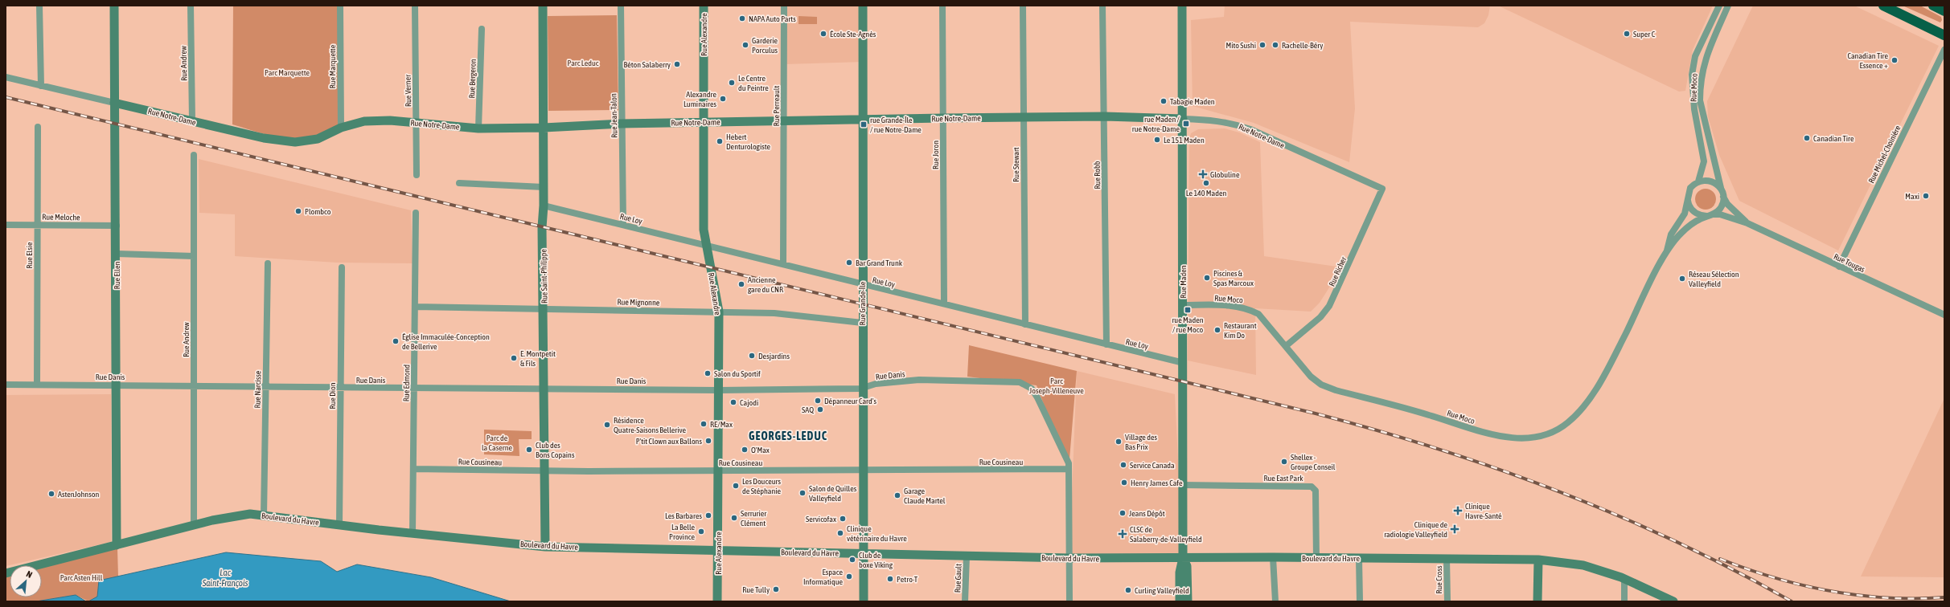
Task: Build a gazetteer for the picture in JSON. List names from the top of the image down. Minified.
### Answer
{"streets":{"street":["Rue Alexandre","Rue Andrew","Rue Marquette","Rue Bergeron","Rue Moco","Rue Verner","Rue Perreault","Rue Jean-Talon","Rue Notre-Dame","Rue Michel-Choinière","Rue Joron","Rue Stewart","Rue Robb","Rue Meloche","Rue Loy","Rue Elsie","Rue Tougas","Rue Richer","Rue Ellen","Rue Saint-Philippe","Rue Maden","Rue Mignonne","Rue Grande-Île","Rue Danis","Rue Edmond","Rue Narcisse","Rue Dion","Rue Cousineau","Rue East Park","Boulevard du Havre","Rue Gault","Rue Cross"]},"crossings":[["Rue Alexandre","Rue Notre-Dame"],["Rue Alexandre","Rue Loy"],["Rue Alexandre","Rue Mignonne"],["Rue Alexandre","Rue Danis"],["Rue Alexandre","Rue Cousineau"],["Rue Alexandre","Boulevard du Havre"],["Rue Andrew","Rue Notre-Dame"],["Rue Andrew","Rue Danis"],["Rue Andrew","Boulevard du Havre"],["Rue Marquette","Rue Notre-Dame"],["Rue Bergeron","Rue Notre-Dame"],["Rue Moco","Rue Tougas"],["Rue Moco","Rue Richer"],["Rue Moco","Rue Maden"],["Rue Verner","Rue Notre-Dame"],["Rue Perreault","Rue Notre-Dame"],["Rue Perreault","Rue Loy"],["Rue Jean-Talon","Rue Notre-Dame"],["Rue Jean-Talon","Rue Loy"],["Rue Notre-Dame","Rue Joron"],["Rue Notre-Dame","Rue Stewart"],["Rue Notre-Dame","Rue Robb"],["Rue Notre-Dame","Rue Richer"],["Rue Notre-Dame","Rue Ellen"],["Rue Notre-Dame","Rue Saint-Philippe"],["Rue Notre-Dame","Rue Maden"],["Rue Notre-Dame","Rue Grande-Île"],["Rue Michel-Choinière","Rue Tougas"],["Rue Joron","Rue Loy"],["Rue Stewart","Rue Loy"],["Rue Robb","Rue Loy"],["Rue Meloche","Rue Elsie"],["Rue Meloche","Rue Ellen"],["Rue Loy","Rue Saint-Philippe"],["Rue Loy","Rue Maden"],["Rue Loy","Rue Grande-Île"],["Rue Elsie","Rue Danis"],["Rue Ellen","Rue Danis"],["Rue Ellen","Boulevard du Havre"],["Rue Saint-Philippe","Rue Mignonne"],["Rue Saint-Philippe","Rue Danis"],["Rue Saint-Philippe","Rue Cousineau"],["Rue Saint-Philippe","Boulevard du Havre"],["Rue Maden","Rue East Park"],["Rue Maden","Boulevard du Havre"],["Rue Mignonne","Rue Grande-Île"],["Rue Mignonne","Rue Edmond"],["Rue Grande-Île","Rue Danis"],["Rue Grande-Île","Rue Cousineau"],["Rue Grande-Île","Boulevard du Havre"],["Rue Danis","Rue Edmond"],["Rue Danis","Rue Narcisse"],["Rue Danis","Rue Dion"],["Rue Danis","Rue Cousineau"],["Rue Danis","Boulevard du Havre"],["Rue Edmond","Rue Cousineau"],["Rue Edmond","Boulevard du Havre"],["Rue Narcisse","Boulevard du Havre"],["Rue Dion","Boulevard du Havre"],["Rue East Park","Boulevard du Havre"],["Boulevard du Havre","Rue Gault"],["Boulevard du Havre","Rue Cross"]],"districts":["GEORGES-LEDUC"],"water":["Lac Saint-François"],"parks":["Parc Leduc","Parc Marquette","Parc Joseph-Villeneuve","Parc de la Caserne","Parc Asten Hill"],"places":{"other":["NAPA Auto Parts","École Ste-Agnès","Super C","Garderie Porculus","Mito Sushi","Rachelle-Béry","Canadian Tire Essence +","Béton Salaberry","Le Centre du Peintre","Alexandre Luminaires","Tabagie Maden","Canadian Tire","Le 151 Maden","Hebert Denturologiste","Le 140 Maden","Maxi","Plombco","Bar Grand Trunk","Piscines & Spas Marcoux","Réseau Sélection Valleyfield","Ancienne gare du CNR","Restaurant Kim Do","Église Immaculée-Conception de Bellerive","Desjardins","E. Montpetit & Fils","Salon du Sportif","Dépanneur Card's","Cajodi","SAQ","RE/Max","Résidence Quatre-Saisons Bellerive","P'tit Clown aux Ballons","Village des Bas Prix","Club des Bons Copains","O'Max","Shellex - Groupe Conseil","Service Canada","Henry James Cafe","Les Douceurs de Stéphanie","Salon de Quilles Valleyfield","AstenJohnson","Garage Claude Martel","Jeans Dépôt","Les Barbares","Serrurier Clément","Servicofax","La Belle Province","Clinique vétérinaire du Havre","Club de boxe Viking","Espace Informatique","Petro-T","Rue Tully","Curling Valleyfield"],"transit":["rue Maden / rue Notre-Dame","rue Grande-Île / rue Notre-Dame","rue Maden / rue Moco"],"health":["Globuline","Clinique Havre-Santé","Clinique de radiologie Valleyfield","CLSC de Salaberry-de-Valleyfield"]},"north":"top right"}
